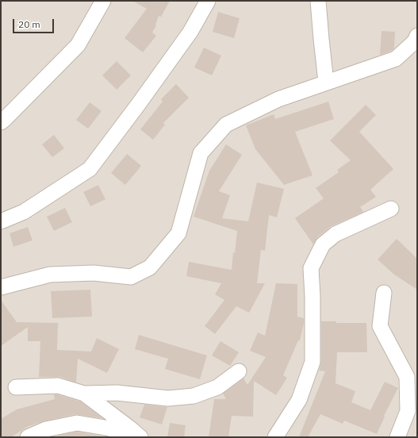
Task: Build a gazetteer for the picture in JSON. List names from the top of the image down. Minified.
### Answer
{"scale_bar":"20 m"}
